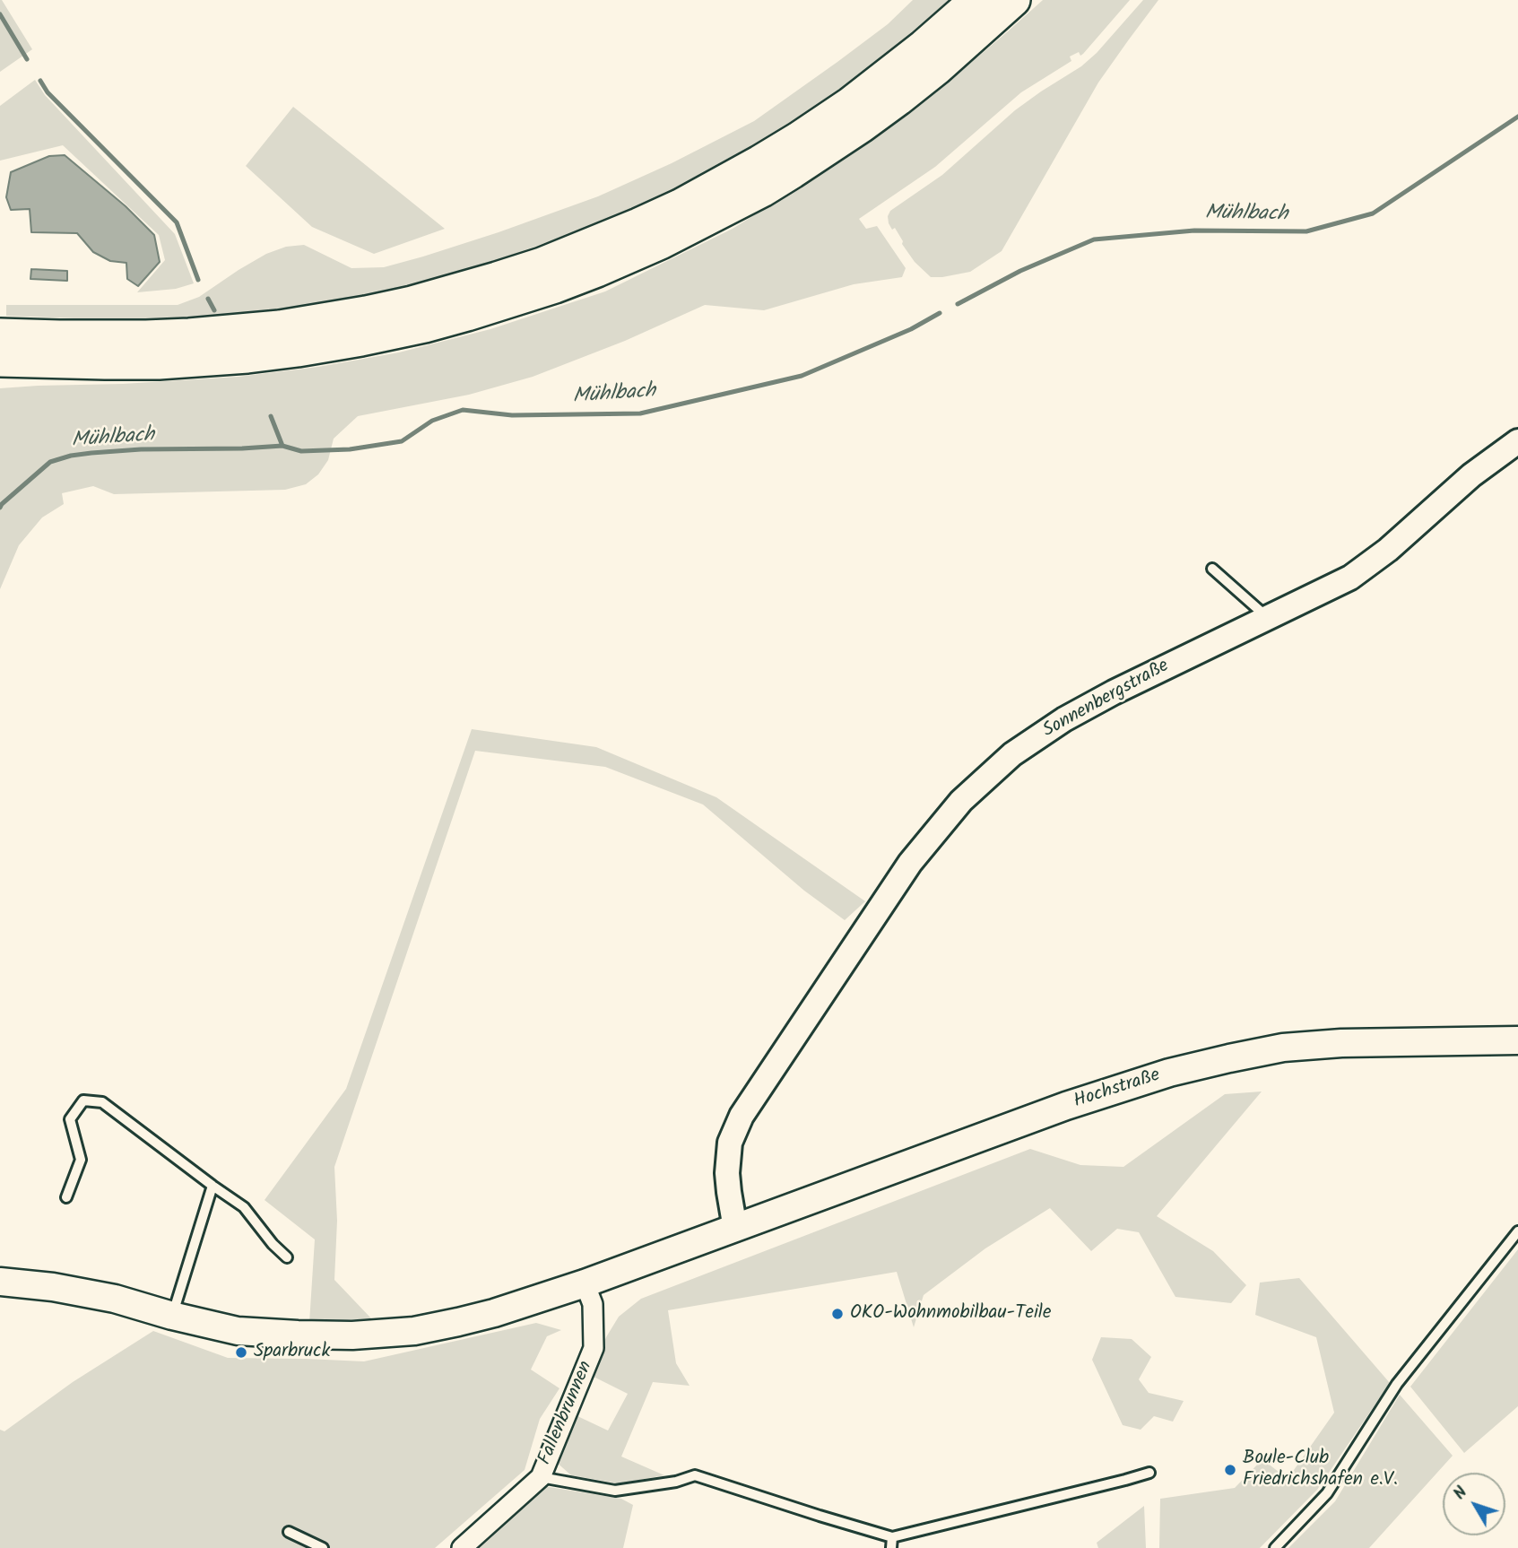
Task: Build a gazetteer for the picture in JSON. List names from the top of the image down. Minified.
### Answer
{"streets":{"main road":["Hochstraße"],"street":["Sonnenbergstraße","Fallenbrunnen"]},"crossings":[["Sonnenbergstraße","Hochstraße"]],"water":["Mühlbach"],"places":["OKO-Wohnmobilbau-Teile","Sparbruck","Boule-Club Friedrichshafen e.V."],"north":"top left"}
